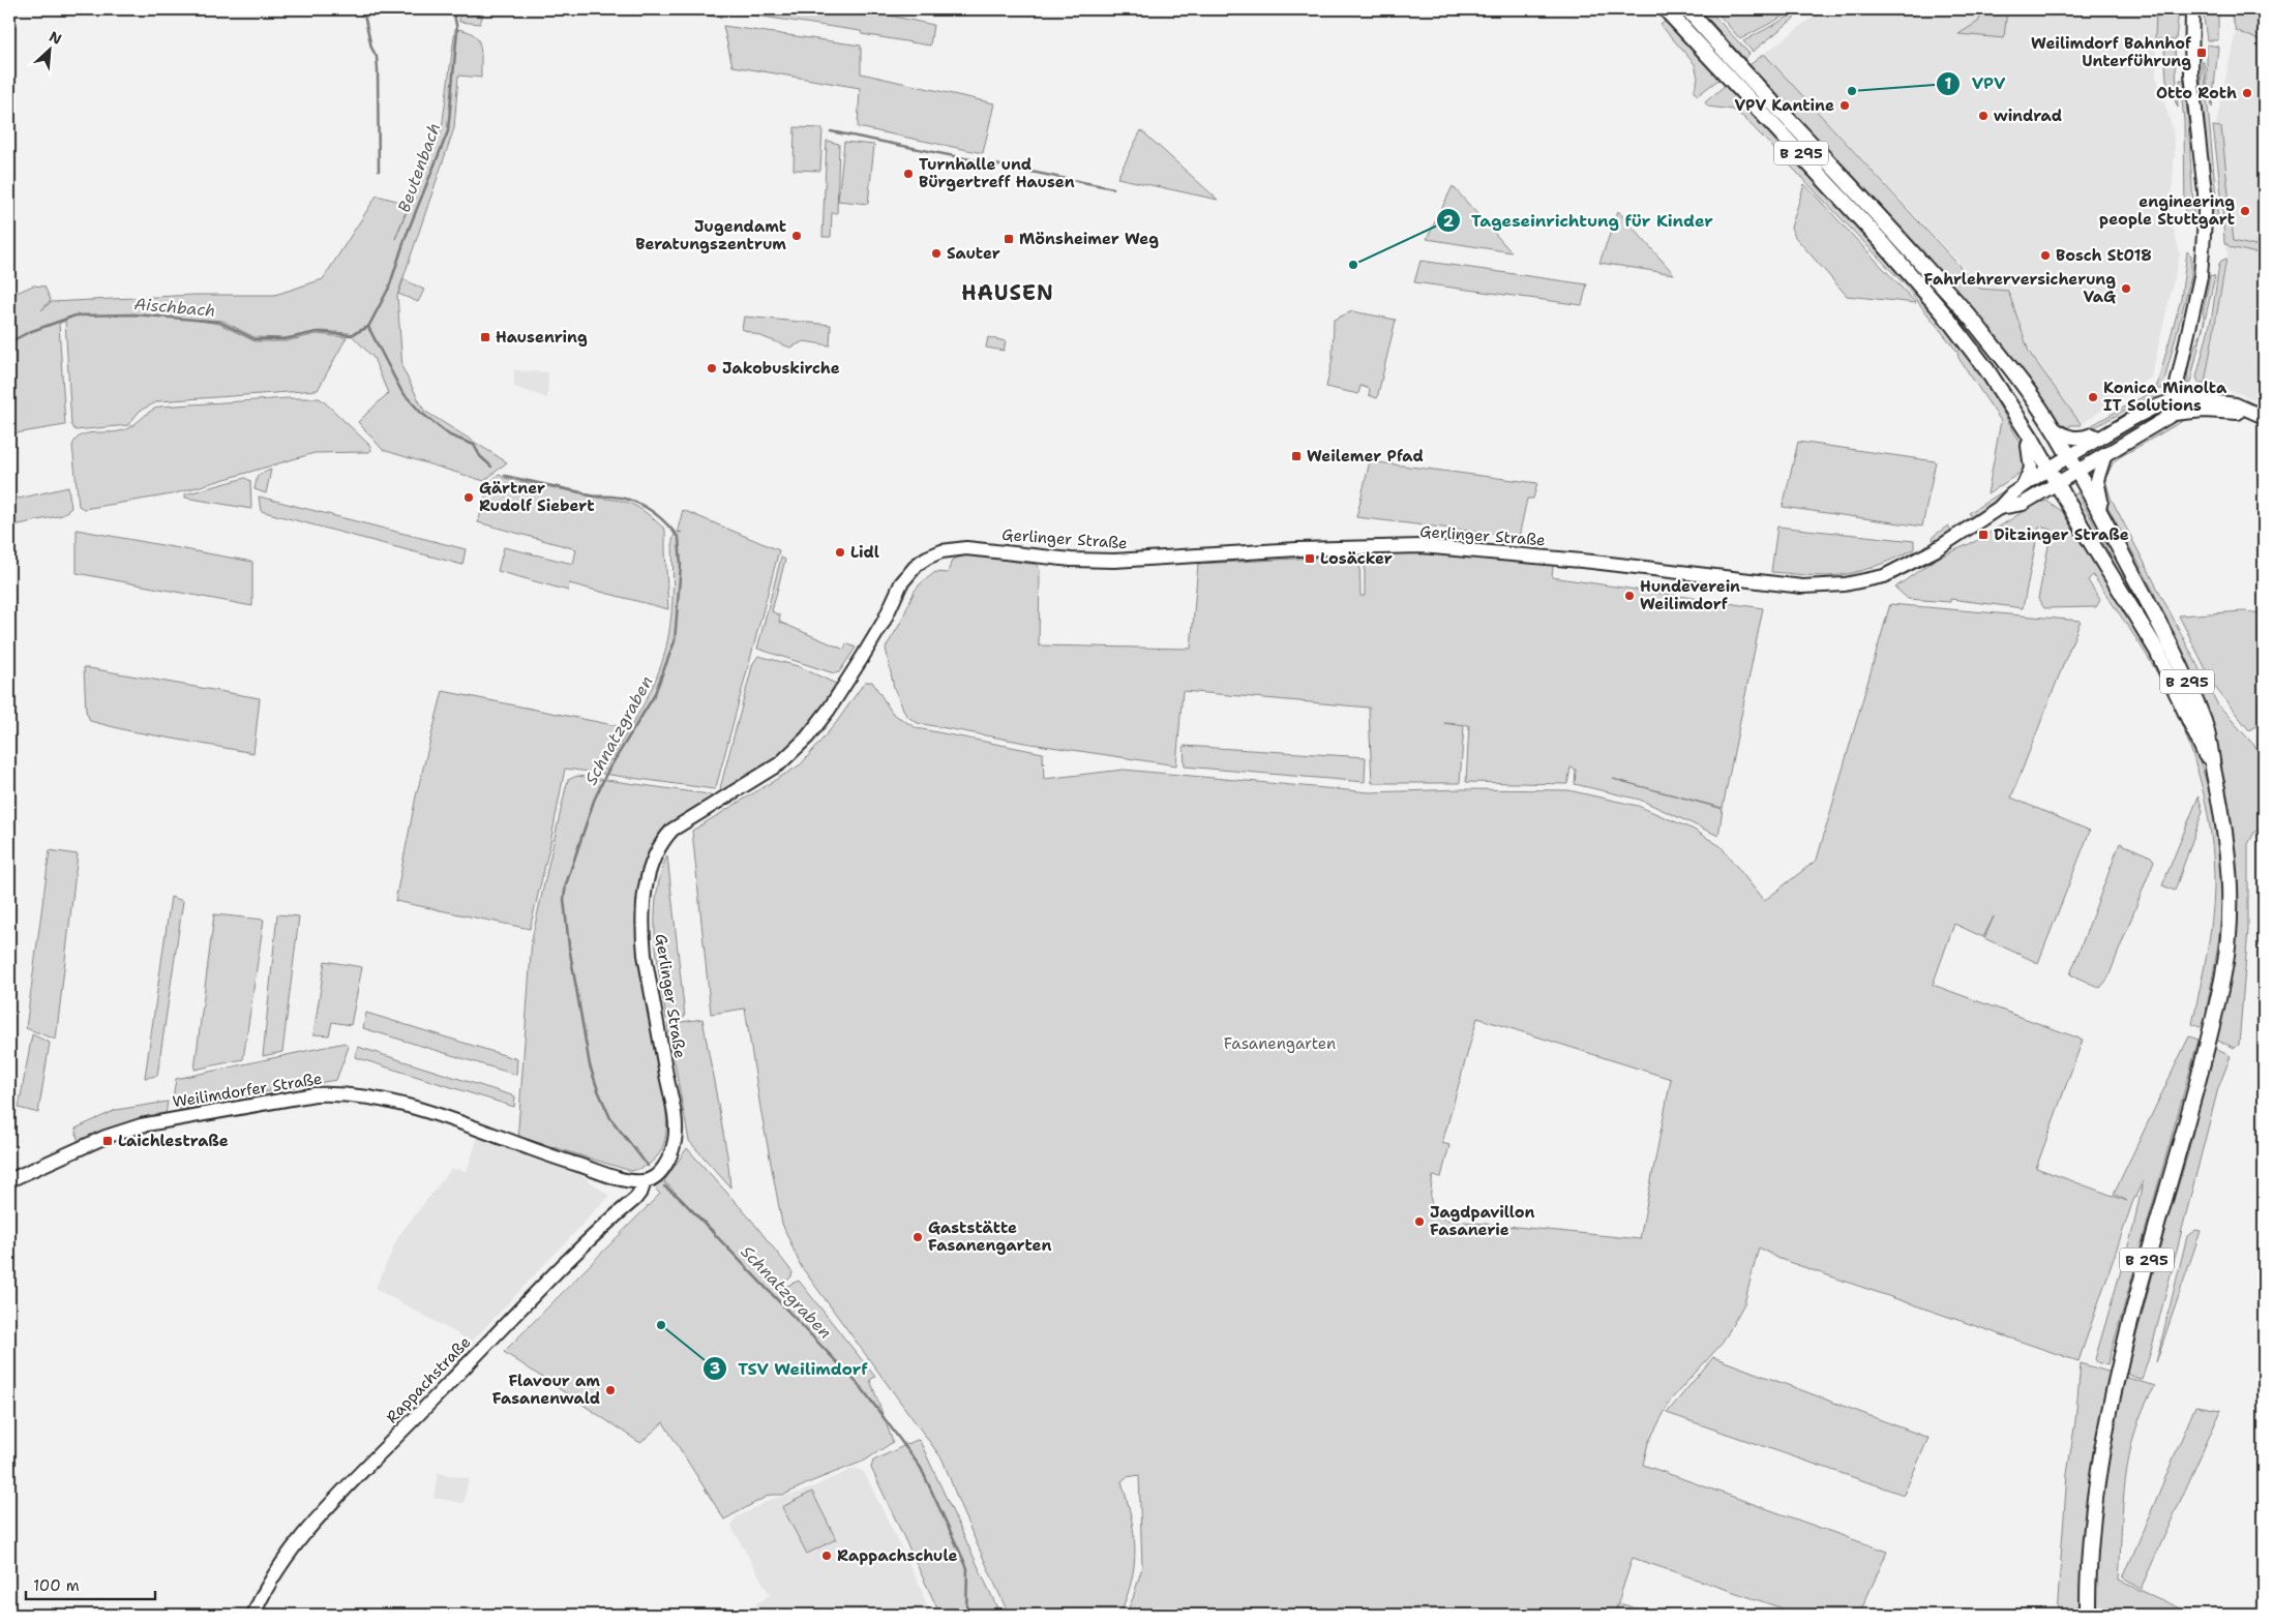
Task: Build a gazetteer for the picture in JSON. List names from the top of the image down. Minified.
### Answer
{"streets":{"main road":["B 295","Gerlinger Straße","Weilimdorfer Straße","Rappachstraße"]},"crossings":[["B 295","Gerlinger Straße"],["Gerlinger Straße","Weilimdorfer Straße"],["Gerlinger Straße","Rappachstraße"],["Weilimdorfer Straße","Rappachstraße"]],"districts":["HAUSEN"],"water":["Beutenbach","Aischbach","Schnatzgraben"],"parks":["Fasanengarten"],"places":{"transit":["Weilimdorf Bahnhof Unterführung","Mönsheimer Weg","Hausenring","Weilemer Pfad","Ditzinger Straße","Losäcker","Laichlestraße"],"other":["VPV","Otto Roth","VPV Kantine","windrad","Turnhalle und Bürgertreff Hausen","engineering people Stuttgart","Jugendamt Beratungszentrum","Sauter","Bosch St018","Tageseinrichtung für Kinder","Fahrlehrerversicherung VaG","Jakobuskirche","Konica Minolta IT Solutions","Gärtner Rudolf Siebert","Lidl","Hundeverein Weilimdorf","Jagdpavillon Fasanerie","Gaststätte Fasanengarten","TSV Weilimdorf","Flavour am Fasanenwald","Rappachschule"]},"scale_bar":"100 m","north":"top right"}
